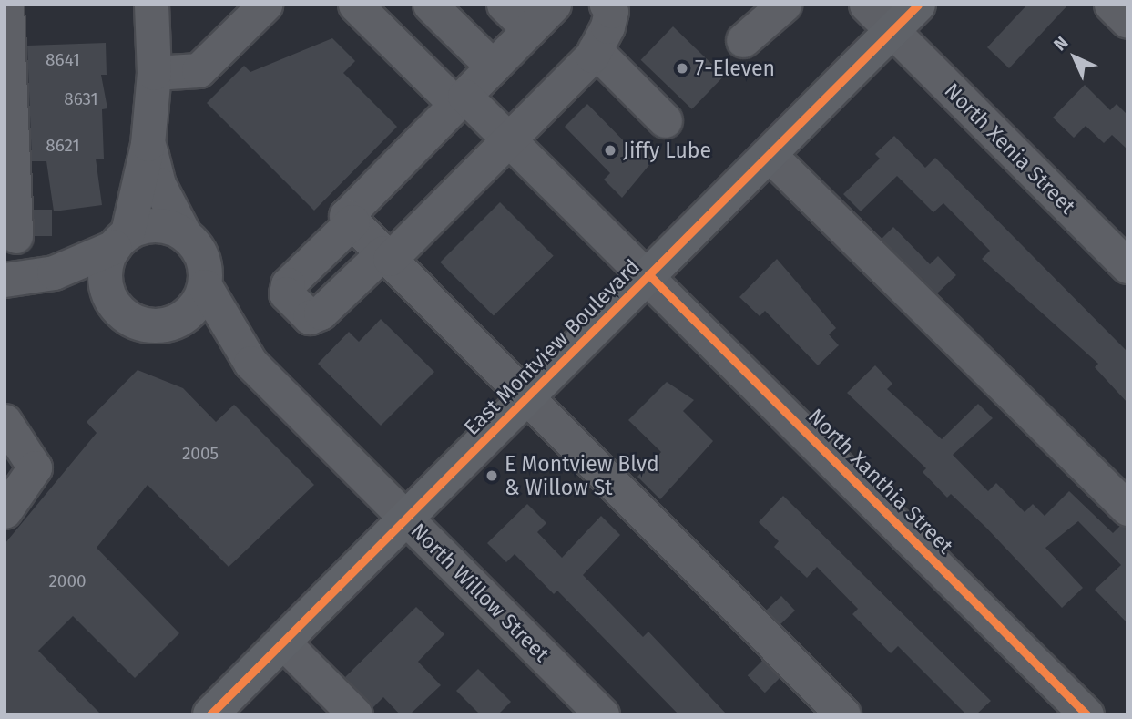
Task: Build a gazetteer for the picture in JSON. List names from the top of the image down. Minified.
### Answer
{"streets":{"main road":["East Montview Boulevard"],"street":["North Xenia Street","North Xanthia Street","North Willow Street"]},"crossings":[["North Xenia Street","East Montview Boulevard"],["East Montview Boulevard","North Xanthia Street"],["East Montview Boulevard","North Willow Street"]],"places":["7-Eleven","Jiffy Lube","E Montview Blvd & Willow St"],"house_numbers":["8641","8631","8621","2005","2000"],"north":"top left"}
